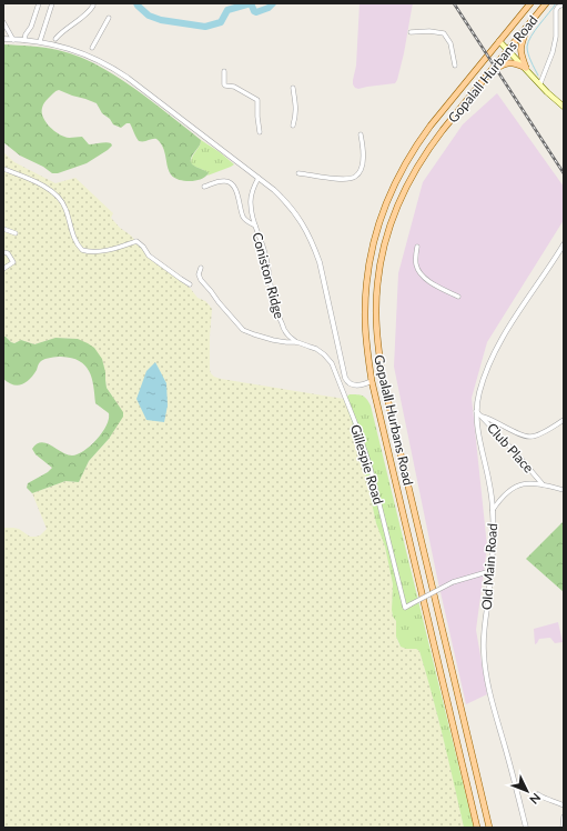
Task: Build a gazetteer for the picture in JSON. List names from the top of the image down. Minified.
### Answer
{"streets":{"main road":["Gopalall Hurbans Road"],"street":["Coniston Ridge","Club Place","Gillespie Road","Old Main Road"]},"crossings":[["Coniston Ridge","Gillespie Road"],["Club Place","Old Main Road"],["Gillespie Road","Old Main Road"]],"north":"bottom right"}
